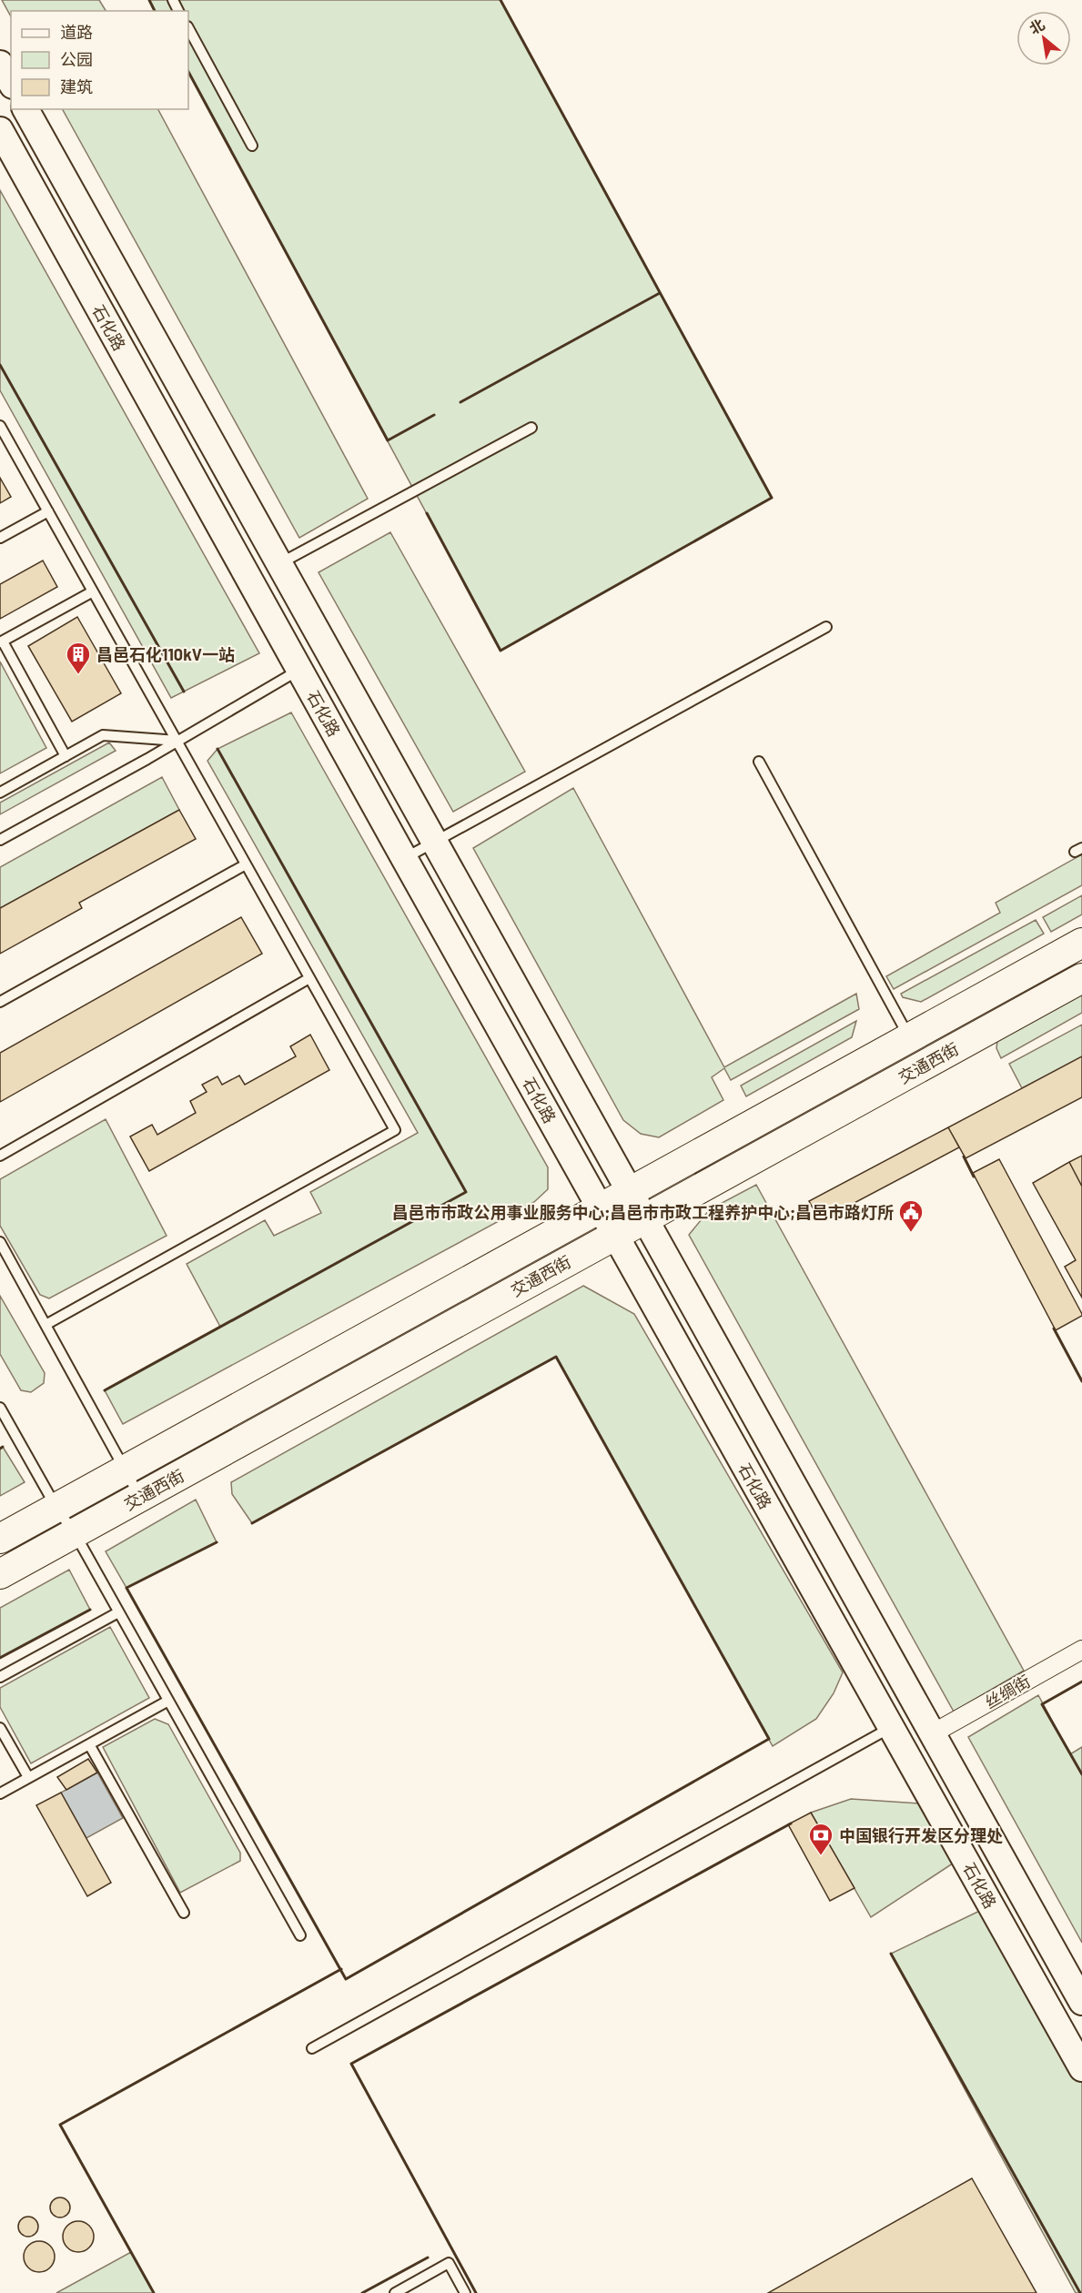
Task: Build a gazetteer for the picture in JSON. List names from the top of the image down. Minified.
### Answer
{"streets":{"main road":["石化路","交通西街"],"street":["丝绸街"]},"crossings":[["石化路","交通西街"],["石化路","丝绸街"]],"places":{"building":["昌邑石化110kV一站"],"public building":["昌邑市市政公用事业服务中心;昌邑市市政工程养护中心;昌邑市路灯所"],"bank":["中国银行开发区分理处"]},"legend":["道路","公园","建筑"],"north":"top left"}
